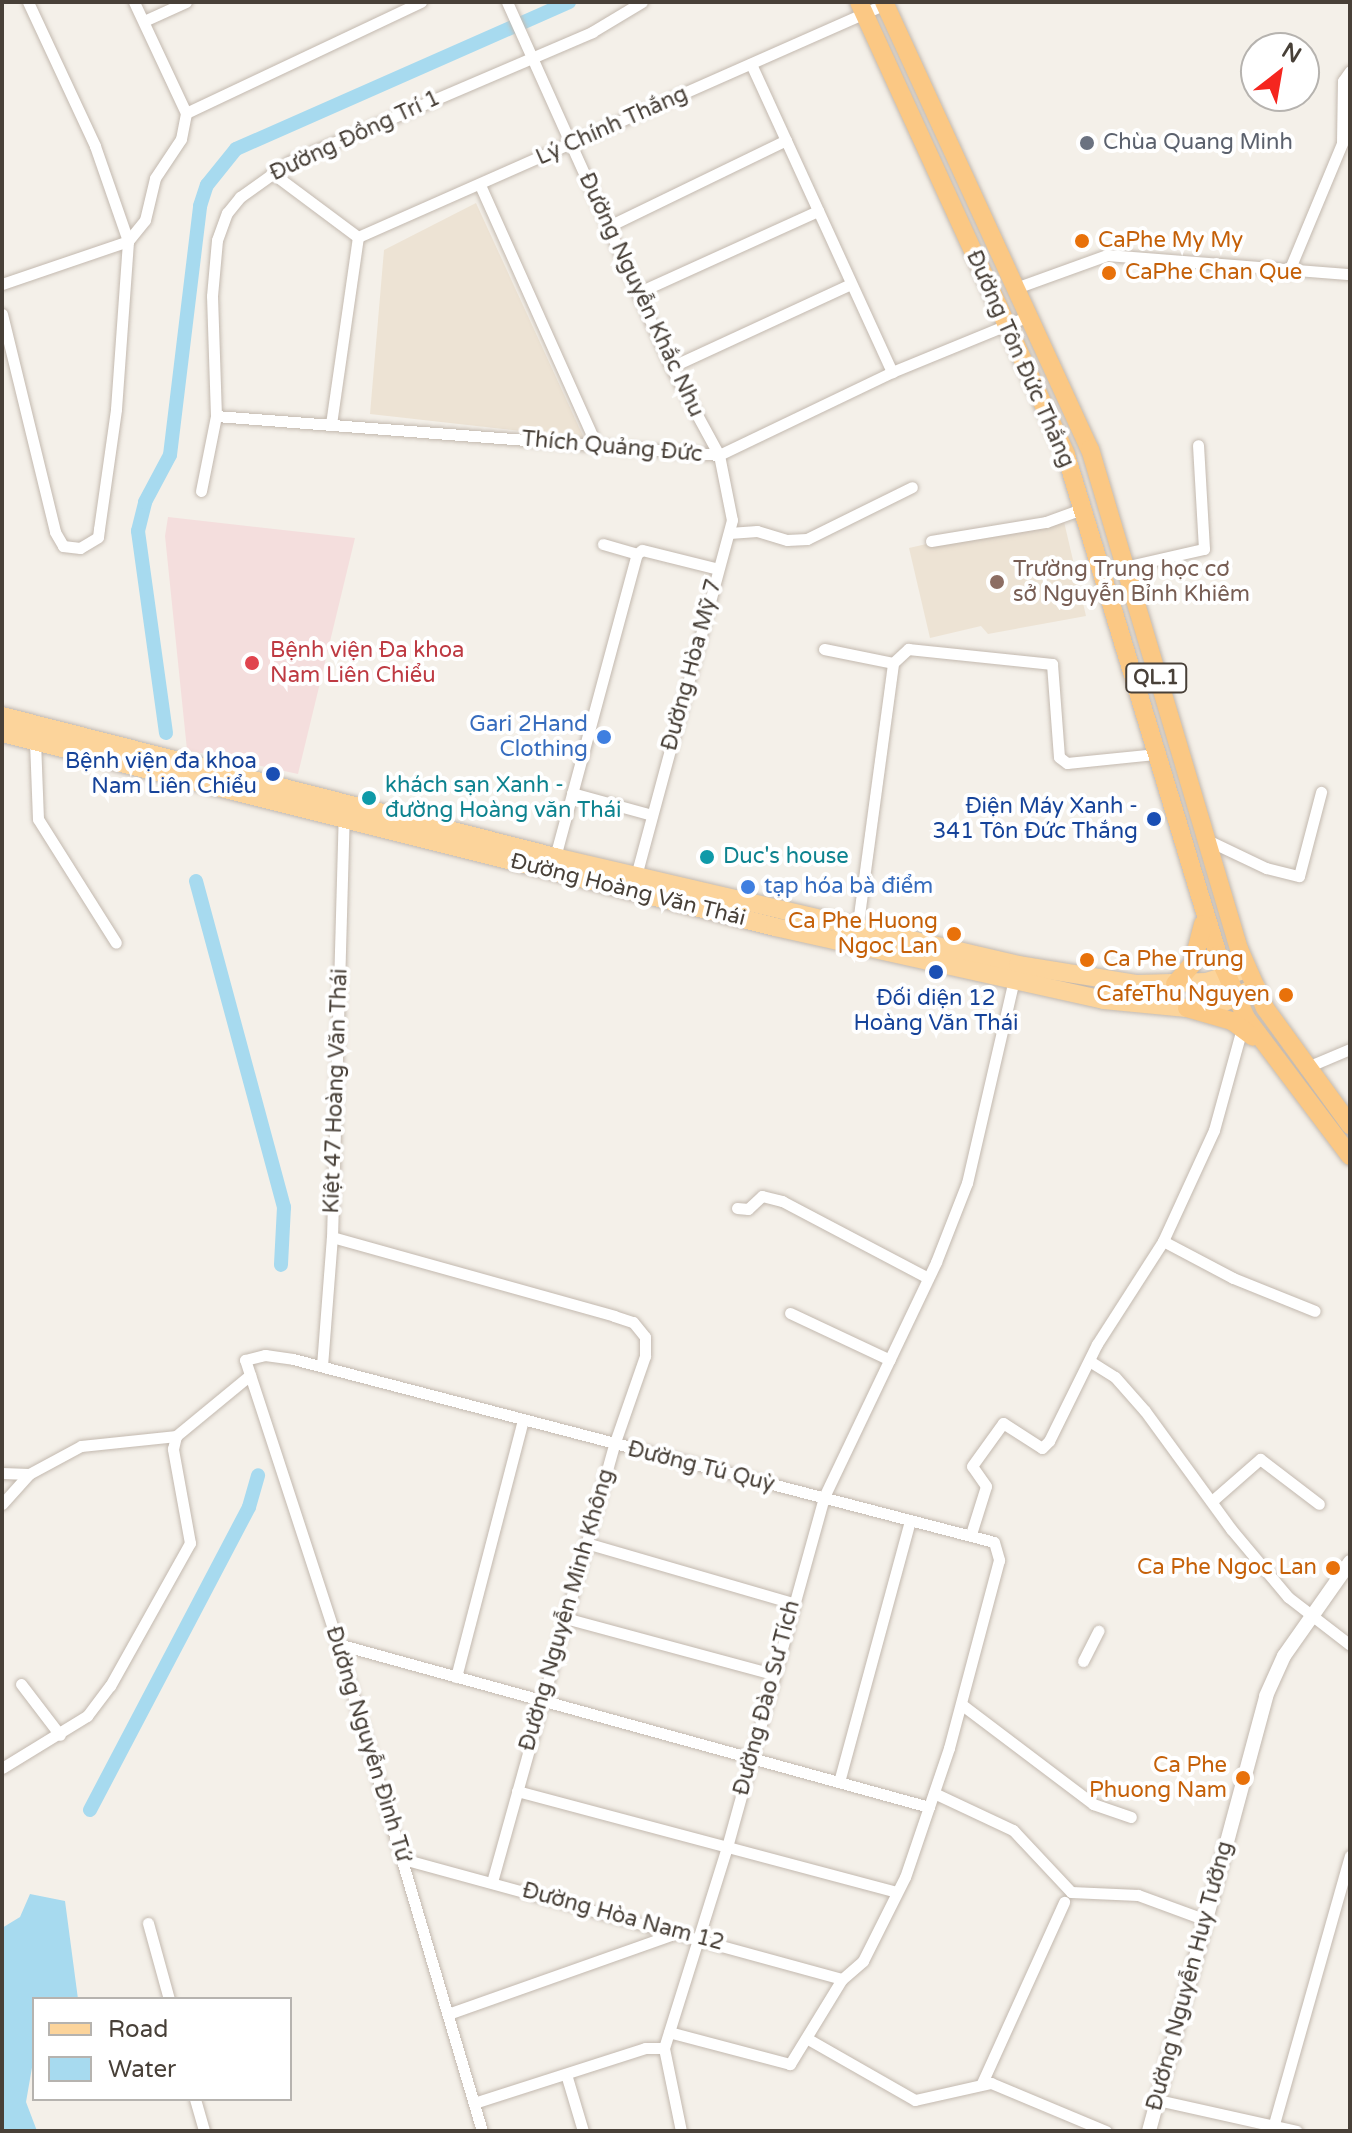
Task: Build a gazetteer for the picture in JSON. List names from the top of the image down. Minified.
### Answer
{"streets":{"highway":["Đường Tôn Đức Thắng","QL.1"],"main road":["Đường Hoàng Văn Thái"],"street":["Lý Chính Thắng","Đường Đồng Trí 1","Đường Nguyễn Khắc Nhu","Thích Quảng Đức","Đường Hòa Mỹ 7","Kiệt 47 Hoàng Văn Thái","Đường Tú Quỳ","Đường Nguyễn Minh Không","Đường Đào Sư Tích","Đường Nguyễn Đình Tứ","Đường Hòa Nam 12","Đường Nguyễn Huy Tưởng"]},"crossings":[["Lý Chính Thắng","Đường Nguyễn Khắc Nhu"],["Lý Chính Thắng","Đường Tôn Đức Thắng"],["Đường Đồng Trí 1","Đường Nguyễn Khắc Nhu"],["Đường Đồng Trí 1","Thích Quảng Đức"],["Đường Nguyễn Khắc Nhu","Thích Quảng Đức"],["Đường Nguyễn Khắc Nhu","Đường Hòa Mỹ 7"],["Đường Tôn Đức Thắng","Thích Quảng Đức"],["Đường Tôn Đức Thắng","Đường Hoàng Văn Thái"],["Thích Quảng Đức","Đường Hòa Mỹ 7"],["Đường Hòa Mỹ 7","Đường Hoàng Văn Thái"],["Đường Hoàng Văn Thái","Kiệt 47 Hoàng Văn Thái"],["Đường Hoàng Văn Thái","Đường Đào Sư Tích"],["Kiệt 47 Hoàng Văn Thái","Đường Tú Quỳ"],["Kiệt 47 Hoàng Văn Thái","Đường Nguyễn Minh Không"],["Đường Tú Quỳ","Đường Nguyễn Minh Không"],["Đường Tú Quỳ","Đường Đào Sư Tích"],["Đường Tú Quỳ","Đường Nguyễn Đình Tứ"],["Đường Tú Quỳ","Đường Hòa Nam 12"],["Đường Nguyễn Minh Không","Đường Hòa Nam 12"],["Đường Đào Sư Tích","Đường Hòa Nam 12"],["Đường Nguyễn Đình Tứ","Đường Hòa Nam 12"]],"places":["Chùa Quang Minh","CaPhe My My","CaPhe Chan Que","Trường Trung học cơ sở Nguyễn Bỉnh Khiêm","Bệnh viện Đa khoa Nam Liên Chiểu","Gari 2Hand Clothing","Bệnh viện đa khoa Nam Liên Chiểu","khách sạn Xanh - đường Hoàng văn Thái","Điện Máy Xanh - 341 Tôn Đức Thắng","Duc's house","tạp hóa bà điểm","Ca Phe Huong Ngoc Lan","Ca Phe Trung","Đối diện 12 Hoàng Văn Thái","CafeThu Nguyen","Ca Phe Ngoc Lan","Ca Phe Phuong Nam"],"legend":["Road","Water"],"north":"top right"}
